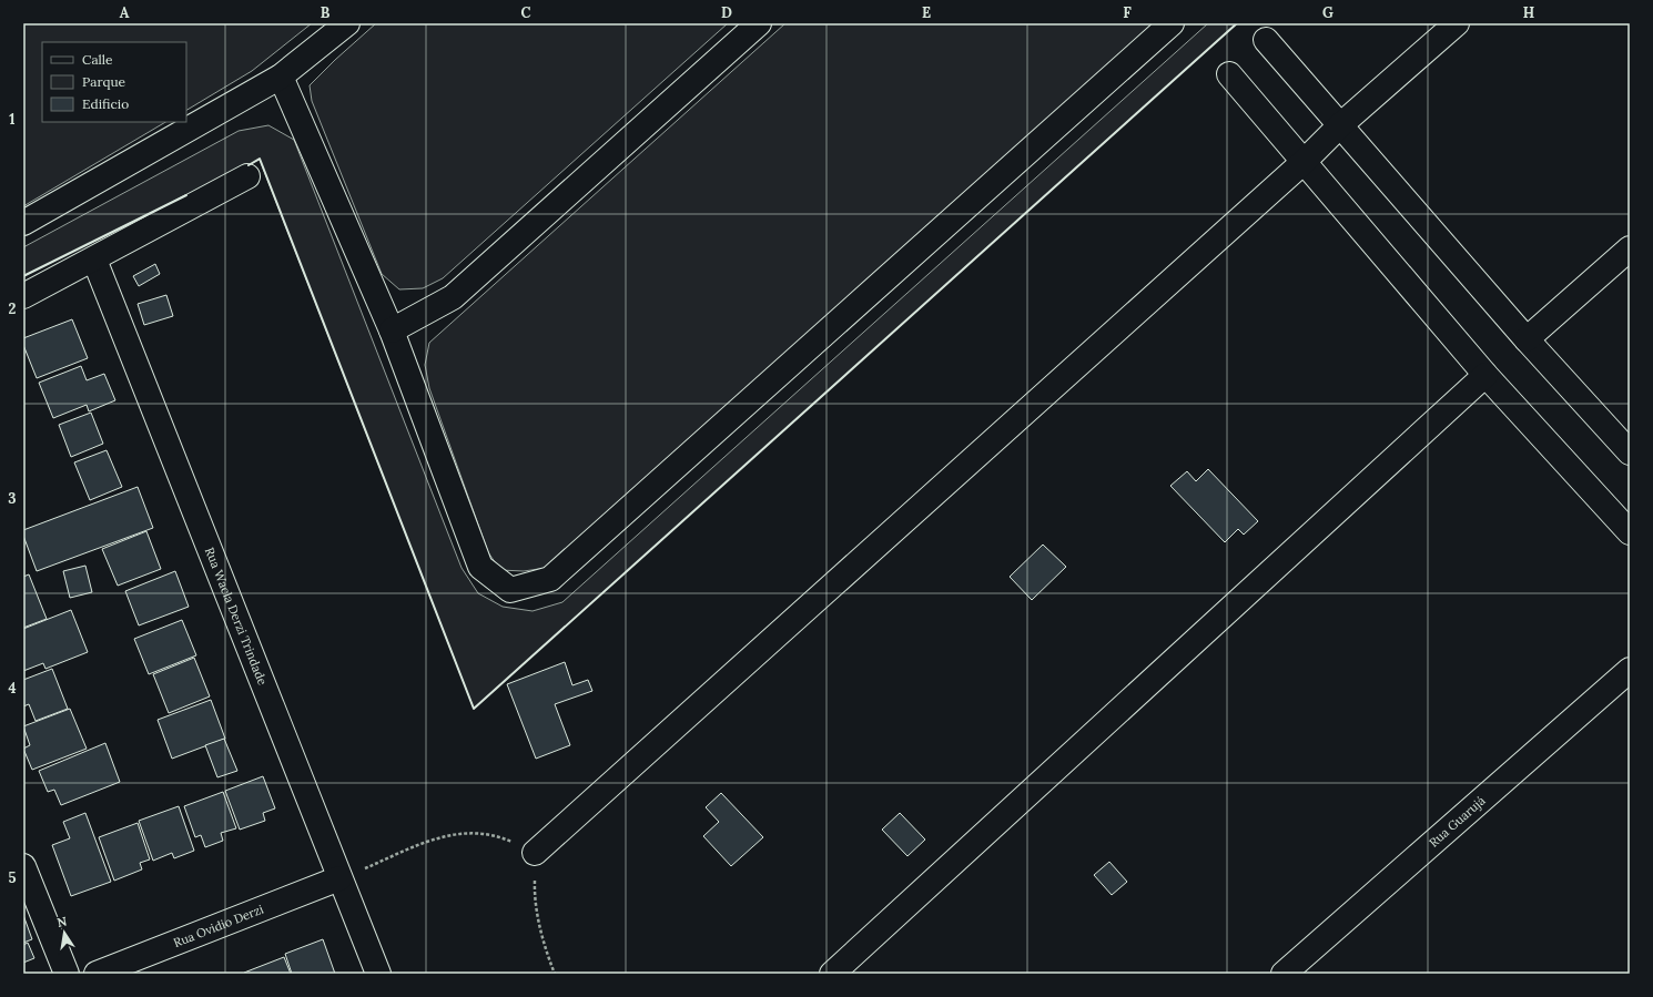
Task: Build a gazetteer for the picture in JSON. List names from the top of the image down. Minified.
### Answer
{"streets":{"street":["Rua Wacla Derzi Trindade","Rua Guarujá","Rua Ovidio Derzi"]},"crossings":[["Rua Wacla Derzi Trindade","Rua Ovidio Derzi"]],"legend":["Calle","Parque","Edificio"],"north":"top","grid":{"columns":["A","B","C","D","E","F","G","H"],"rows":["1","2","3","4","5"]}}
